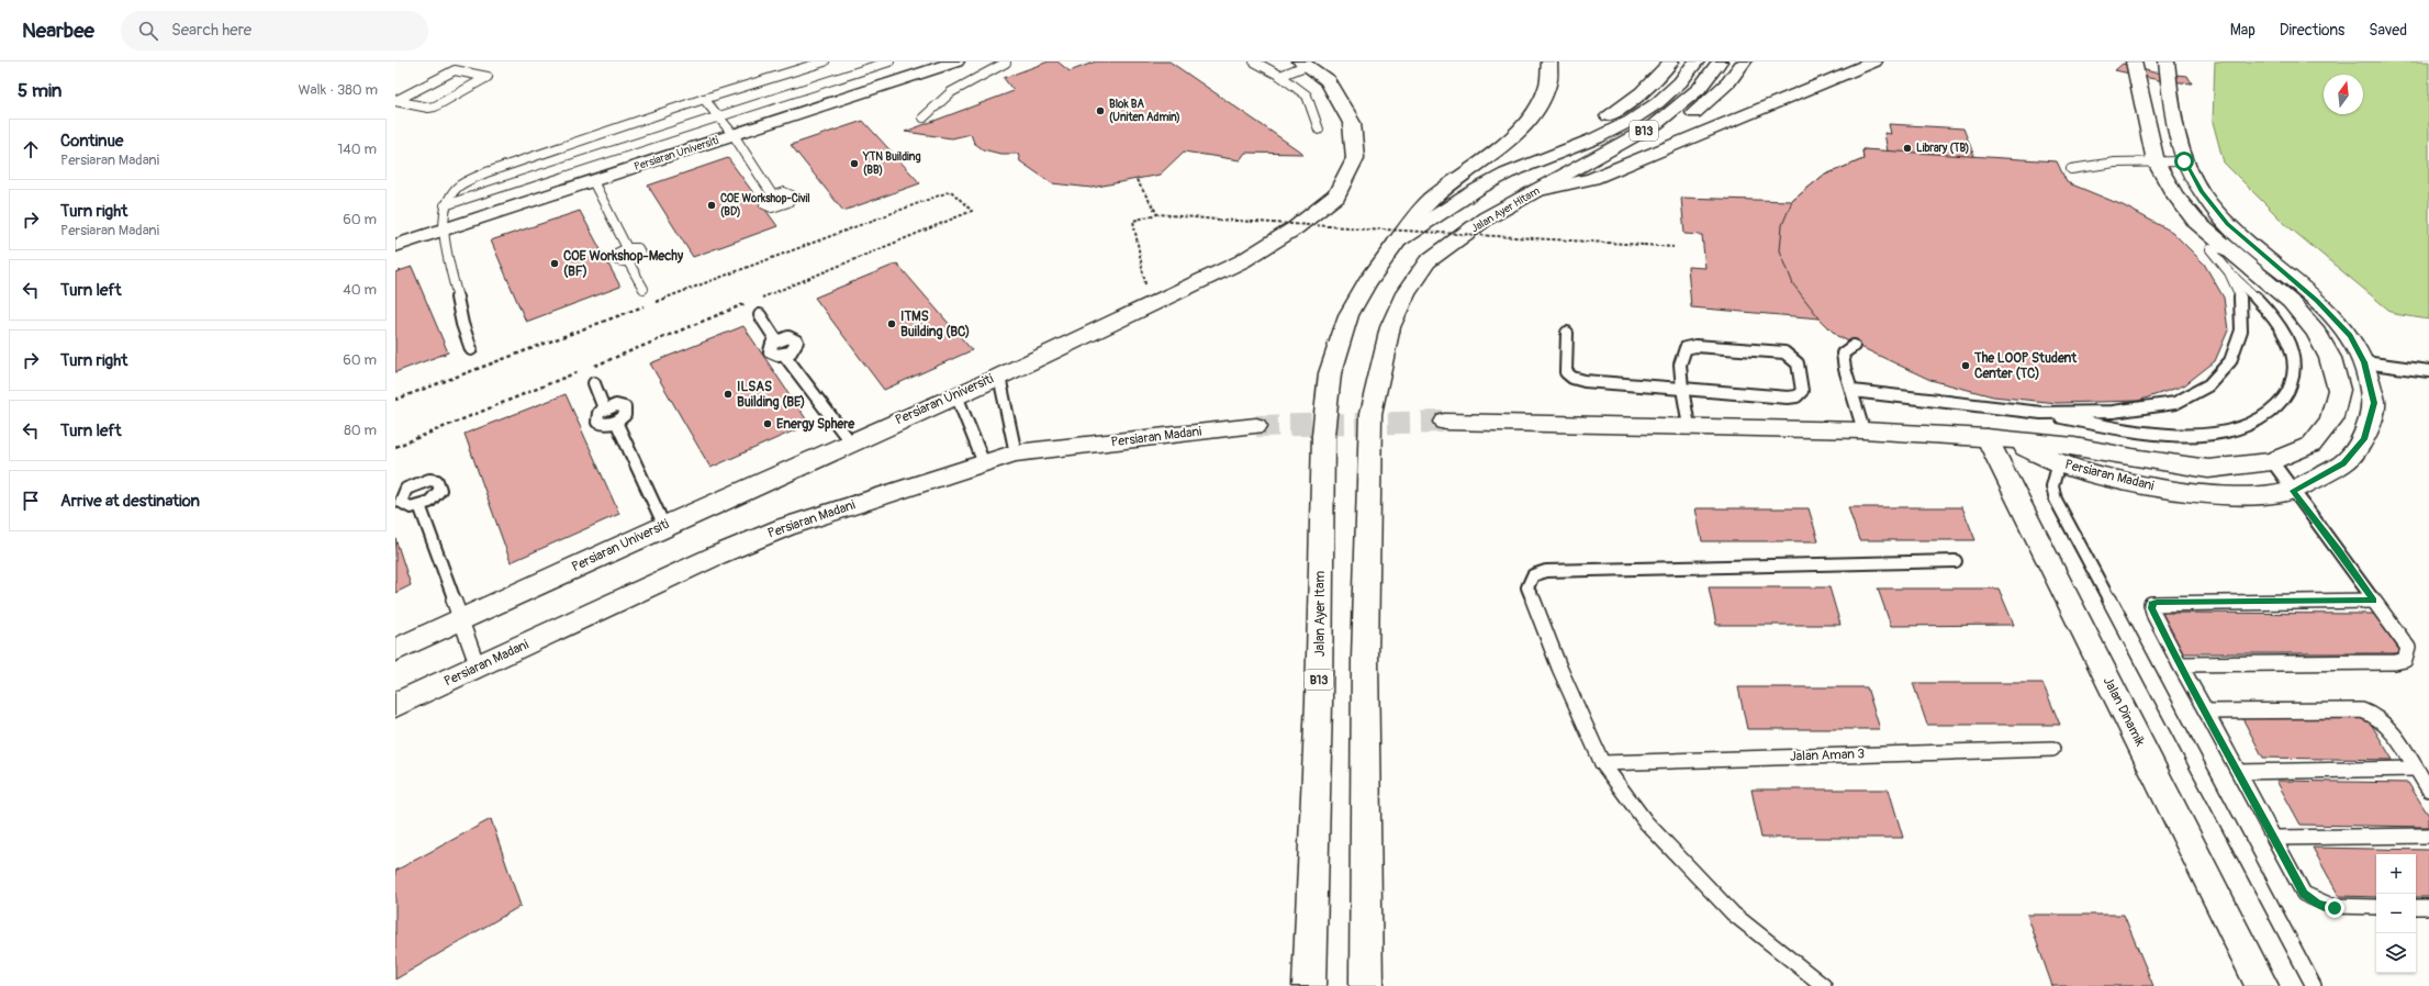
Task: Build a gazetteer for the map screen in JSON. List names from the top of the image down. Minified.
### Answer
{"streets":{"main road":["B13","Persiaran Universiti","Jalan Ayer Hitam","Persiaran Madani","Jalan Ayer Itam","Jalan Dinamik"],"lane":["Jalan Aman 3"]},"crossings":[["B13","Jalan Ayer Itam"],["Persiaran Madani","Jalan Dinamik"]],"places":["Blok BA (Uniten Admin)","Library (TB)","YTN Building (BB)","COE Workshop-Civil (BD)","COE Workshop-Mechy (BF)","ITMS Building (BC)","The LOOP Student Center (TC)","ILSAS Building (BE)","Energy Sphere"],"north":"top","page":{"header":"Nearbee","search":"Search here","nav":["Map","Directions","Saved"],"heading":["5 min","Walk · 380 m"],"list":[["Continue","Persiaran Madani","140 m"],["Turn right","Persiaran Madani","60 m"],["Turn left","40 m"],["Turn right","60 m"],["Turn left","80 m"],"Arrive at destination"],"map_buttons":["+","−"]}}
